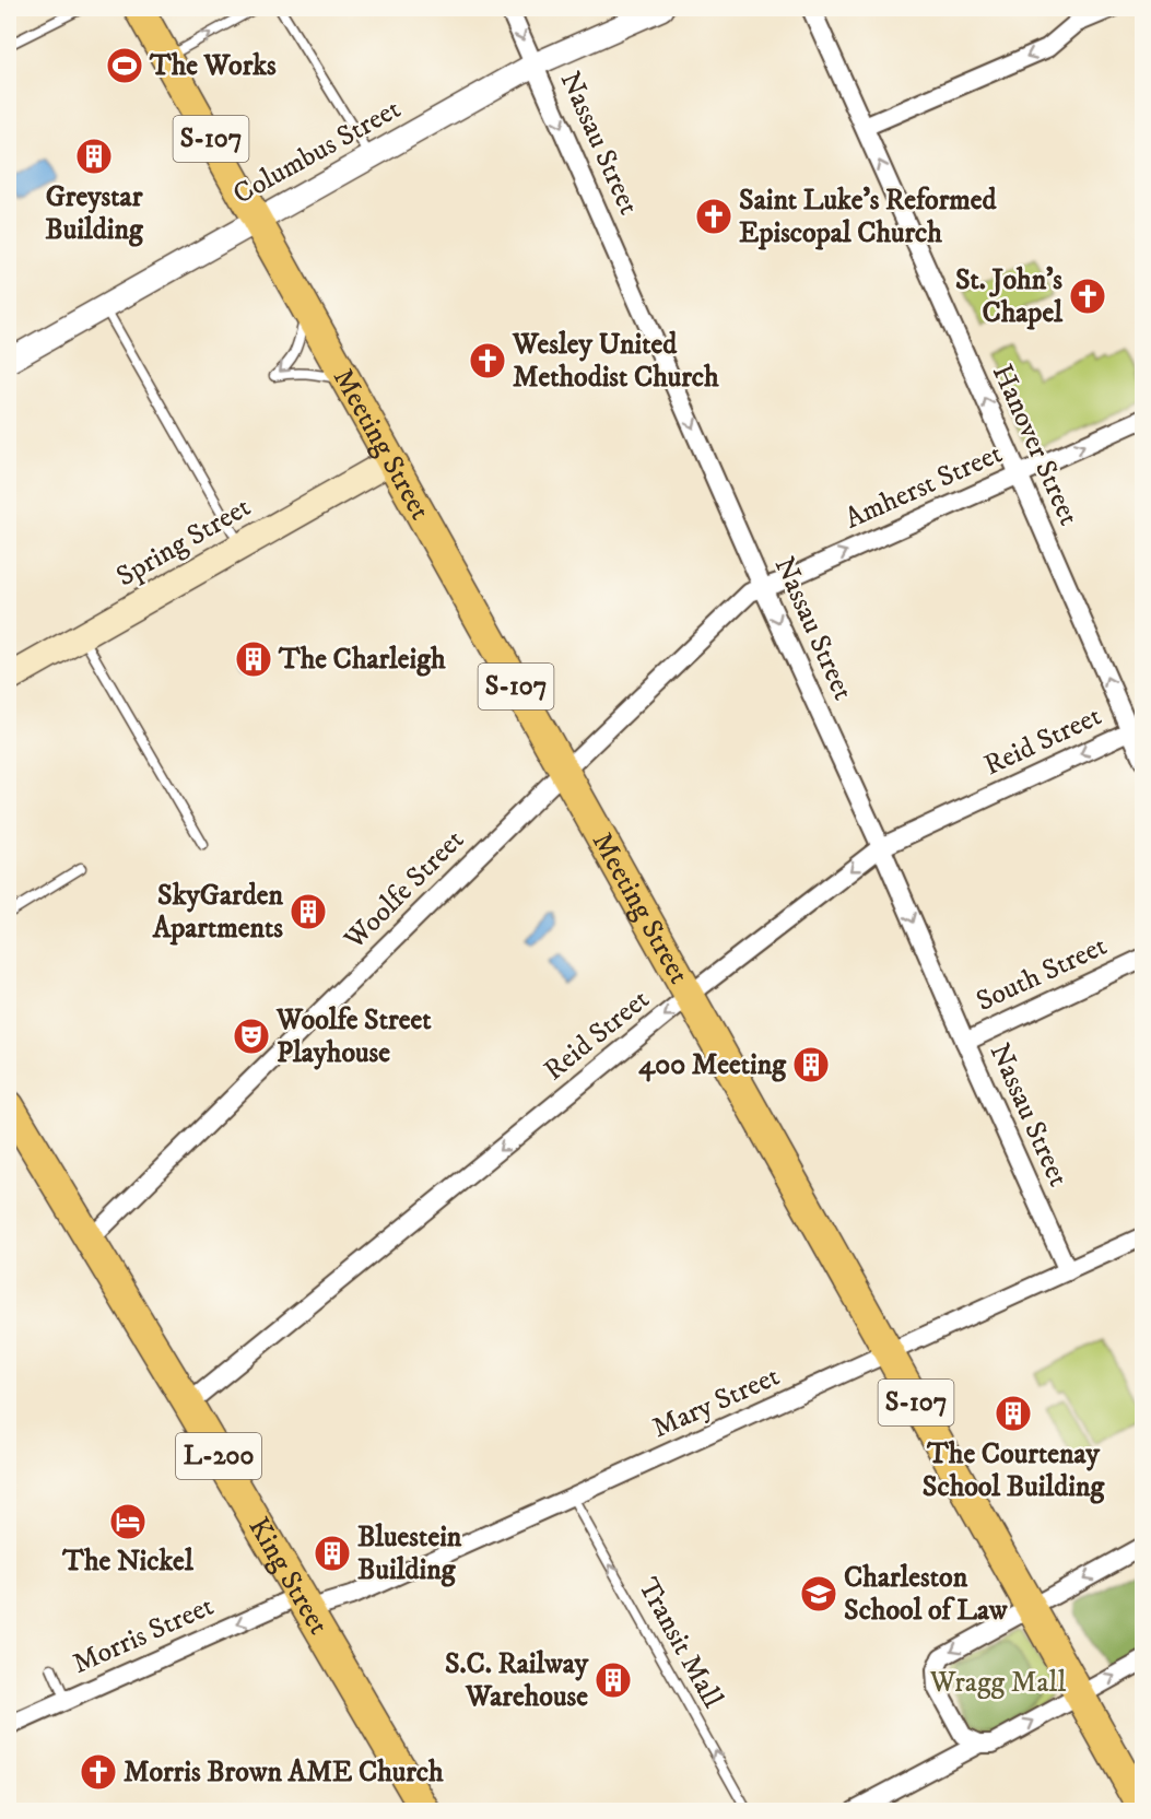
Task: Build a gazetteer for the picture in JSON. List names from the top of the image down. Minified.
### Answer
{"streets":{"main road":["S-107","Meeting Street","Spring Street","L-200","King Street"],"street":["Nassau Street","Columbus Street","Hanover Street","Amherst Street","Reid Street","Woolfe Street","South Street","Mary Street","Morris Street"],"lane":["Transit Mall"]},"crossings":[["Nassau Street","Columbus Street"],["Nassau Street","Amherst Street"],["Nassau Street","Reid Street"],["Nassau Street","Woolfe Street"],["Nassau Street","South Street"],["Nassau Street","Mary Street"],["Columbus Street","Meeting Street"],["Meeting Street","Spring Street"],["Meeting Street","Reid Street"],["Meeting Street","Woolfe Street"],["Meeting Street","Mary Street"],["Hanover Street","Amherst Street"],["Hanover Street","Reid Street"],["Amherst Street","Woolfe Street"],["Reid Street","King Street"],["Woolfe Street","King Street"],["Mary Street","King Street"],["Mary Street","Morris Street"],["Mary Street","Transit Mall"],["King Street","Morris Street"]],"one_way":["Nassau Street","Hanover Street","Amherst Street","Reid Street","Morris Street","Transit Mall"],"parks":["Wragg Mall"],"places":{"sports":["The Works"],"building":["Greystar Building","The Charleigh","SkyGarden Apartments","400 Meeting","The Courtenay School Building","Bluestein Building","S.C. Railway Warehouse"],"church":["Saint Luke's Reformed Episcopal Church","St. John's Chapel","Wesley United Methodist Church","Morris Brown AME Church"],"theatre":["Woolfe Street Playhouse"],"hotel":["The Nickel"],"school or university":["Charleston School of Law"]}}
